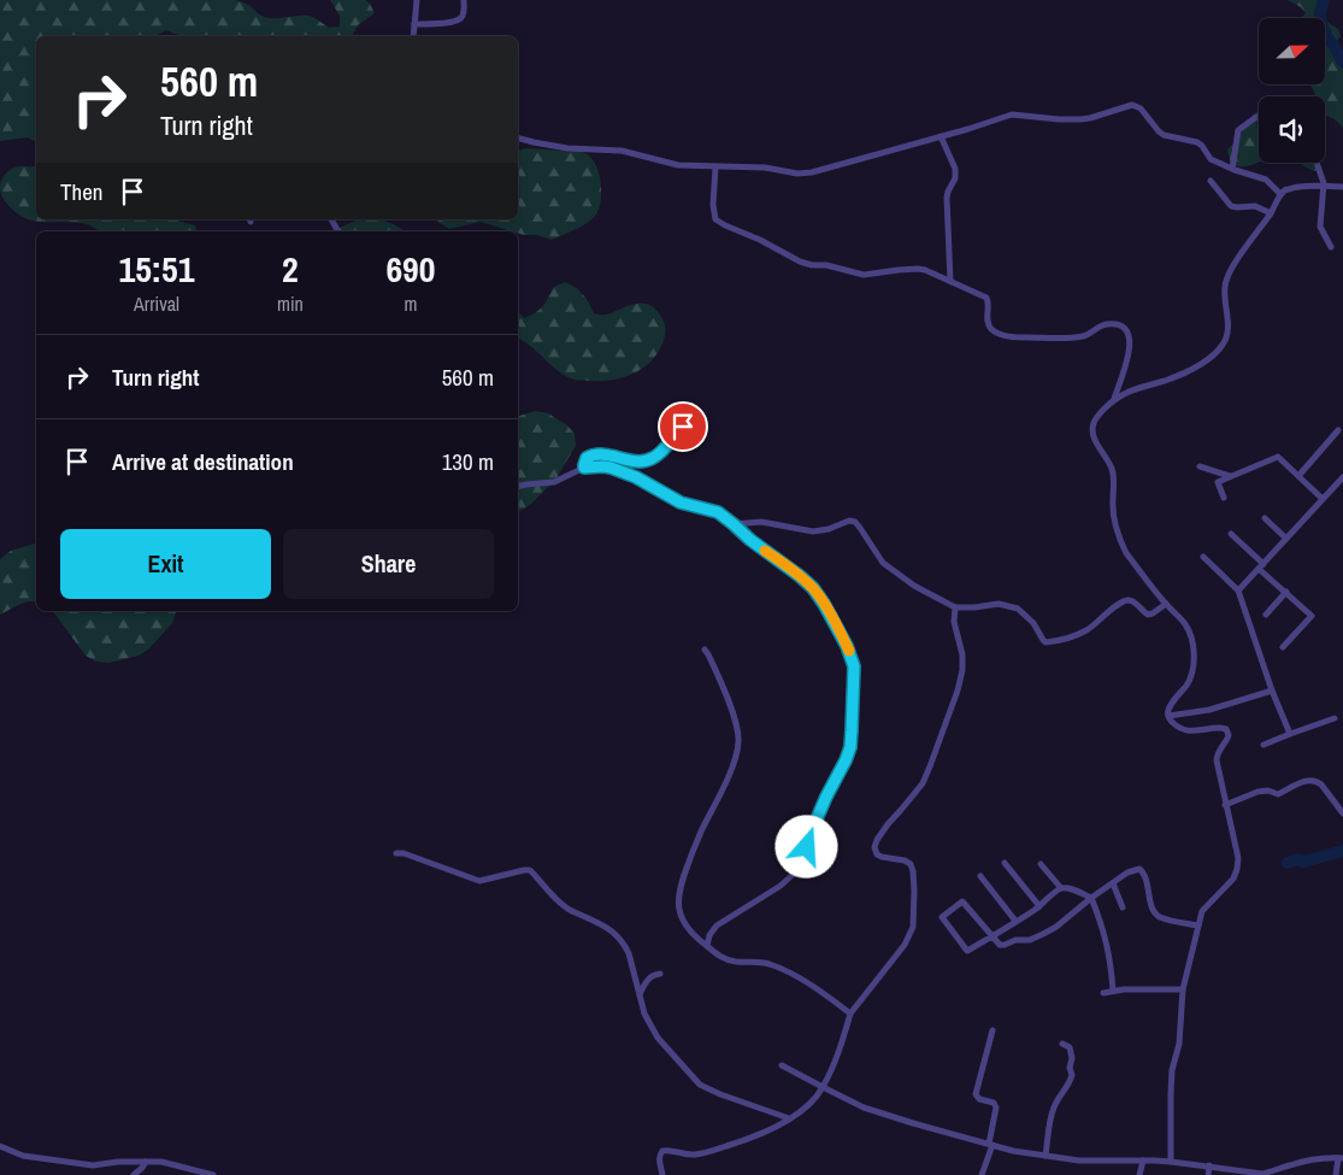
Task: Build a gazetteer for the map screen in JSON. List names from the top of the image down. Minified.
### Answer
{"north":"right","page":{"turn":["560 m","Turn right"],"then":"Then","eta":["15:51","Arrival","2","min","690","m"],"list":[{"name":"Turn right","value":"560 m"},{"name":"Arrive at destination","value":"130 m"}],"buttons":["Exit","Share"]}}
